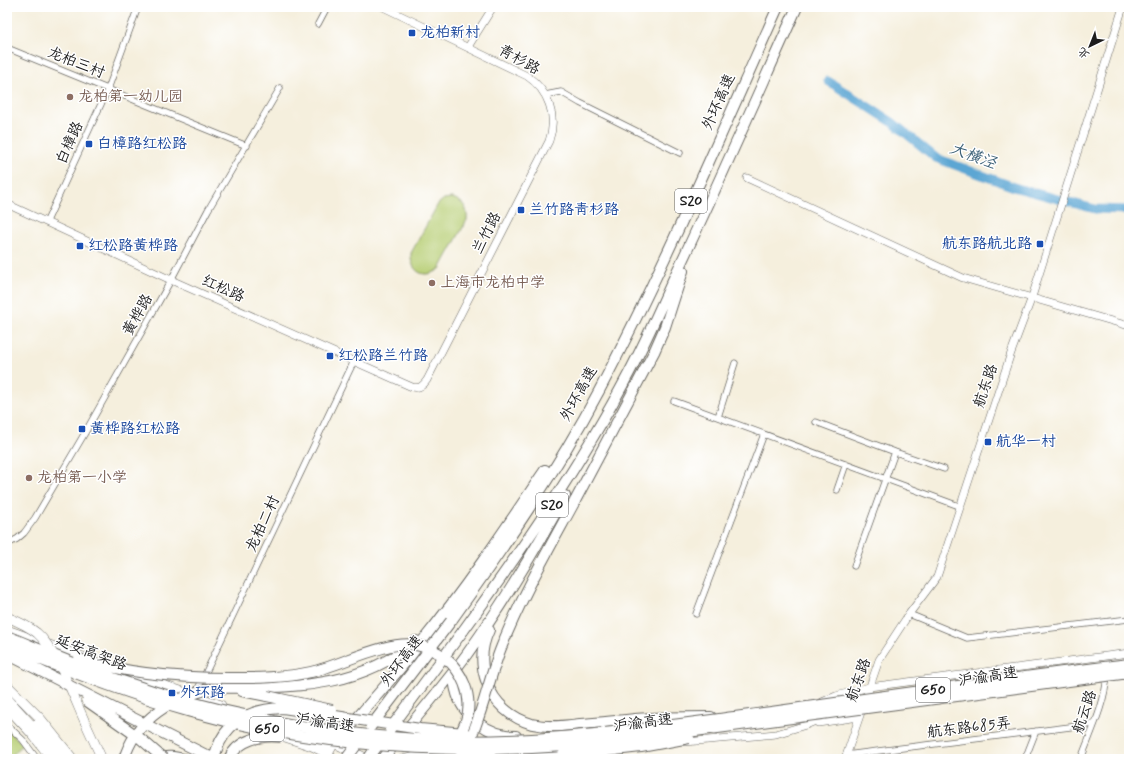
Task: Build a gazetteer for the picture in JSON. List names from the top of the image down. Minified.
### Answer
{"streets":{"highway":["外环高速","S20","延安高架路","沪渝高速","G50"],"street":["青杉路","龙柏三村","白樟路","兰竹路","红松路","黄桦路","航东路","龙柏二村","航云路","航东路685弄"]},"crossings":[["青杉路","兰竹路"],["龙柏三村","白樟路"],["龙柏三村","黄桦路"],["白樟路","红松路"],["兰竹路","红松路"],["红松路","黄桦路"],["红松路","龙柏二村"],["航东路","航东路685弄"],["延安高架路","沪渝高速"],["航云路","航东路685弄"]],"water":["大横泾"],"places":{"transit":["龙柏新村","白樟路红松路","兰竹路青杉路","航东路航北路","红松路黄桦路","红松路兰竹路","黄桦路红松路","航华一村","外环路"],"other":["龙柏第一幼儿园","上海市龙柏中学","龙柏第一小学"]},"north":"bottom left"}
